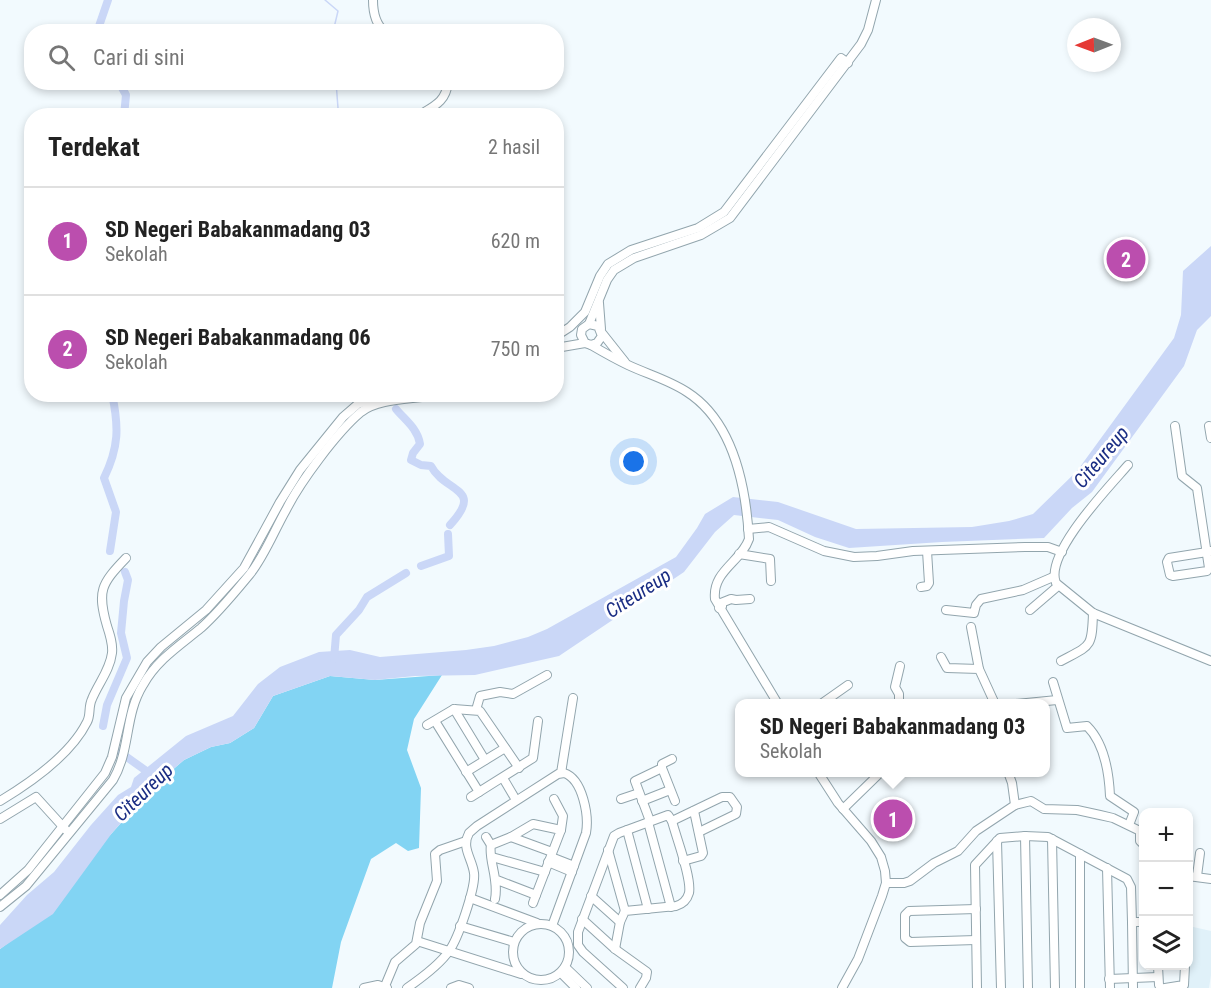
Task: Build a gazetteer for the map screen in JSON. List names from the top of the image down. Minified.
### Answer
{"water":["Citeureup"],"north":"left","page":{"search":"Cari di sini","heading":["Terdekat","2 hasil"],"list":[{"mark":"1","name":"SD Negeri Babakanmadang 03","note":"Sekolah","value":"620 m"},{"mark":"2","name":"SD Negeri Babakanmadang 06","note":"Sekolah","value":"750 m"}],"pins":["2","1"],"popup":["SD Negeri Babakanmadang 03","Sekolah"],"map_buttons":["+","−"]}}
